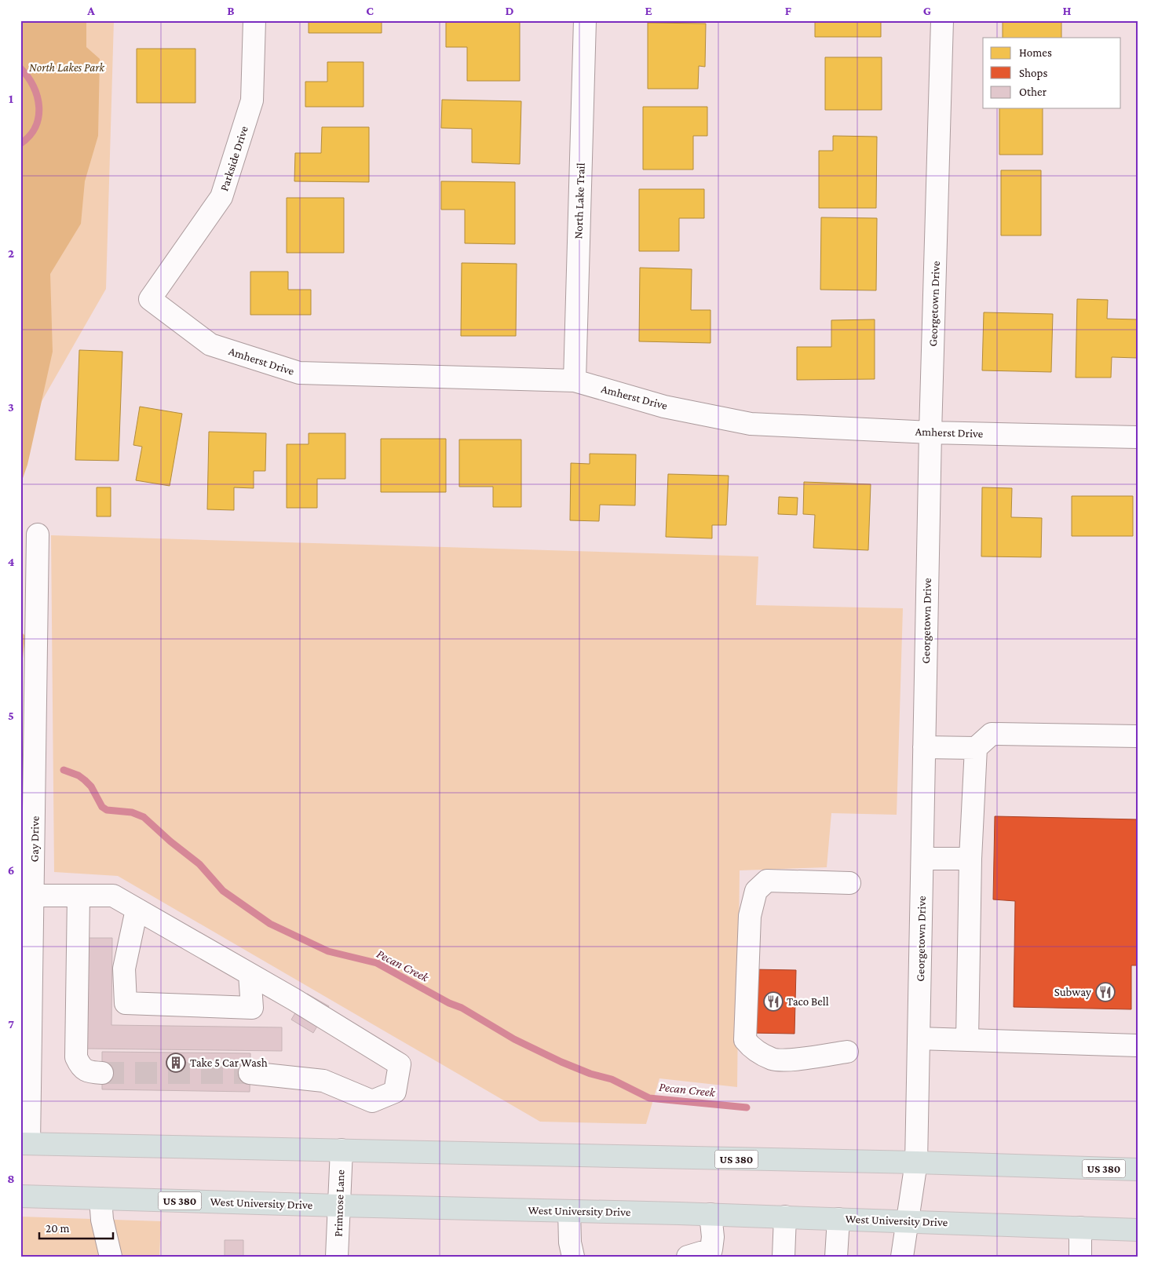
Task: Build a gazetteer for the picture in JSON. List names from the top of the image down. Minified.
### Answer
{"streets":{"main road":["US 380","West University Drive"],"street":["Parkside Drive","North Lake Trail","Georgetown Drive","Amherst Drive","Gay Drive","Primrose Lane"]},"crossings":[["Parkside Drive","Amherst Drive"],["North Lake Trail","Amherst Drive"],["Georgetown Drive","Amherst Drive"],["Georgetown Drive","US 380"],["Georgetown Drive","West University Drive"],["Gay Drive","US 380"],["US 380","Primrose Lane"],["West University Drive","Primrose Lane"]],"water":["Pecan Creek"],"parks":["North Lakes Park"],"places":{"restaurant":["Subway","Taco Bell"],"building":["Take 5 Car Wash"]},"legend":["Homes","Shops","Other"],"scale_bar":"20 m","grid":{"columns":["A","B","C","D","E","F","G","H"],"rows":["1","2","3","4","5","6","7","8"]}}
